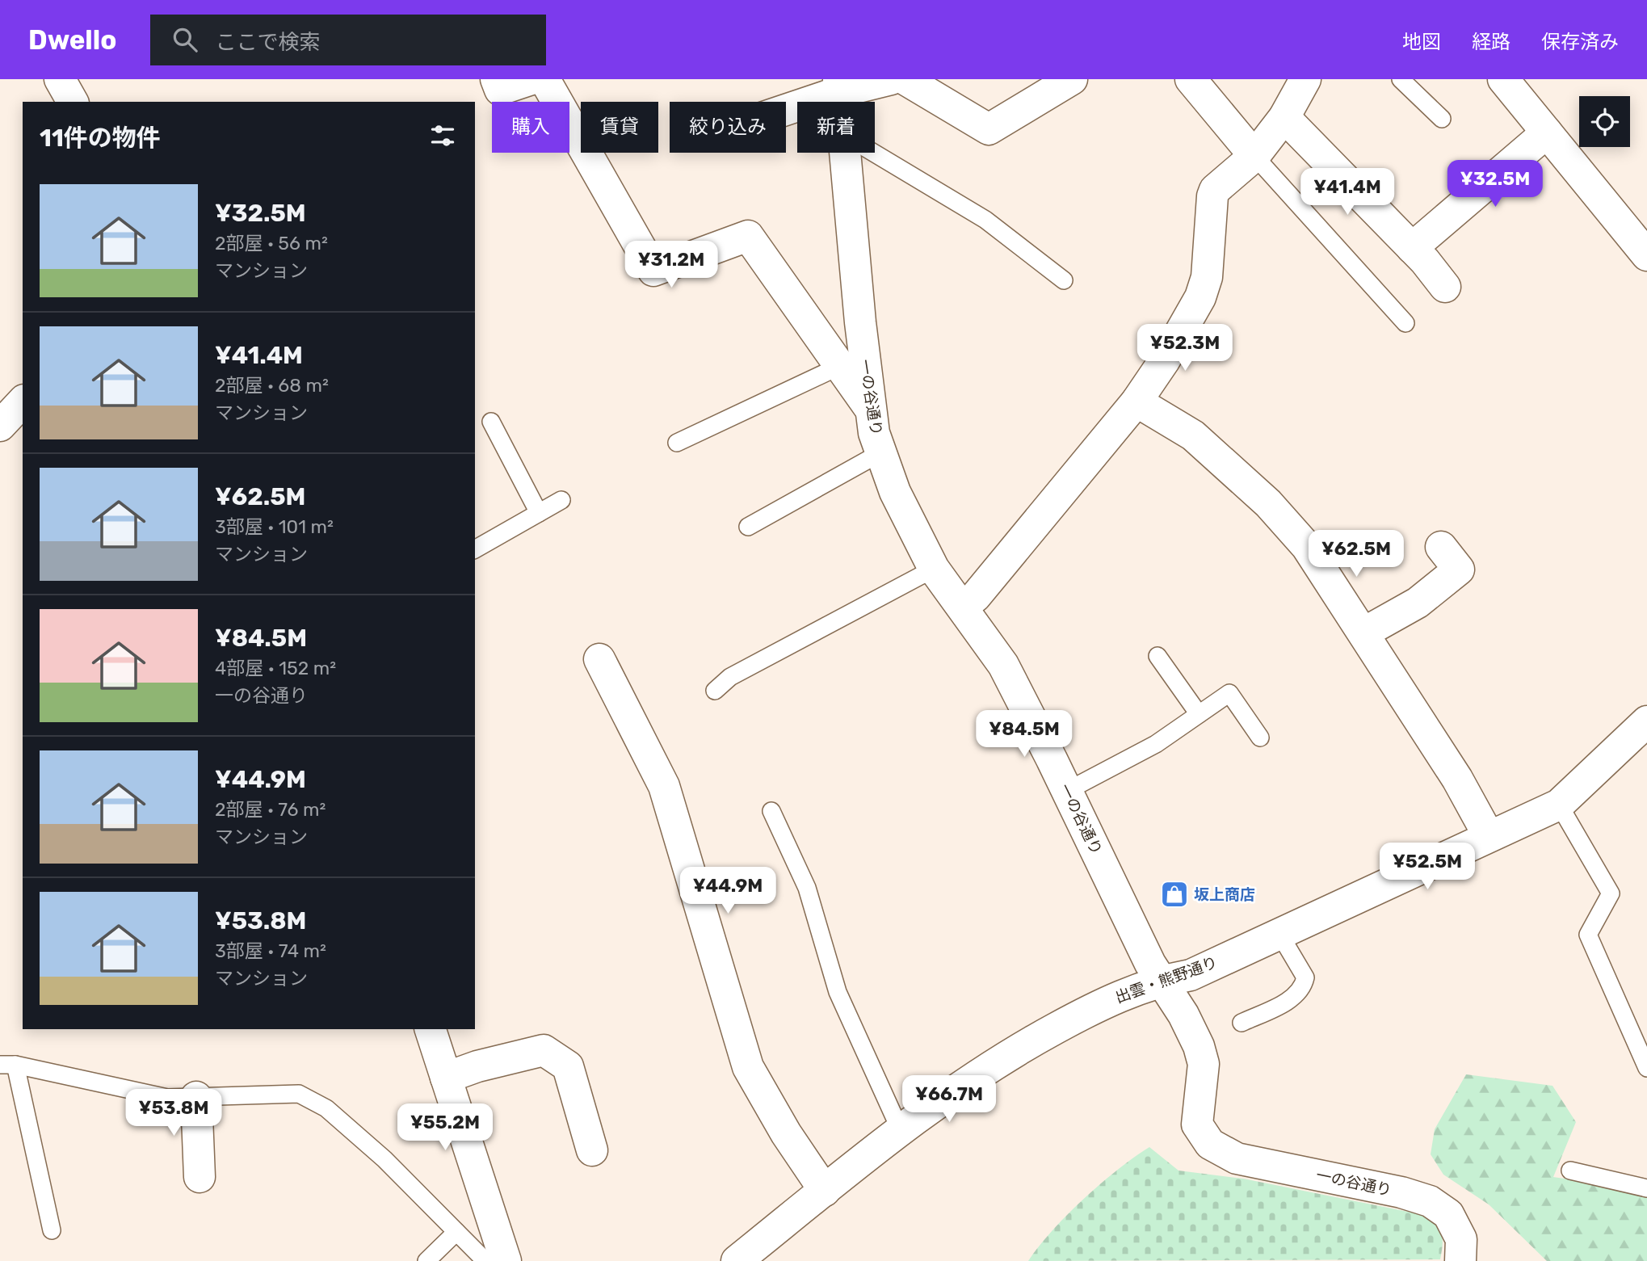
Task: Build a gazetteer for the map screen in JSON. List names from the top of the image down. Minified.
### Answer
{"streets":{"street":["一の谷通り","出雲・熊野通り"]},"crossings":[["一の谷通り","出雲・熊野通り"]],"places":{"shop":["坂上商店"]},"page":{"header":"Dwello","search":"ここで検索","nav":["地図","経路","保存済み"],"chip":["購入","賃貸","絞り込み","新着"],"heading":"11件の物件","price":["¥32.5M","¥41.4M","¥31.2M","¥52.3M","¥62.5M","¥84.5M","¥52.5M","¥44.9M","¥66.7M","¥53.8M","¥55.2M"],"list":[{"name":"¥32.5M","note":"2部屋 · 56 m² · マンション"},{"name":"¥41.4M","note":"2部屋 · 68 m² · マンション"},{"name":"¥62.5M","note":"3部屋 · 101 m² · マンション"},{"name":"¥84.5M","note":"4部屋 · 152 m² · 一の谷通り"},{"name":"¥44.9M","note":"2部屋 · 76 m² · マンション"},{"name":"¥53.8M","note":"3部屋 · 74 m² · マンション"}]}}
